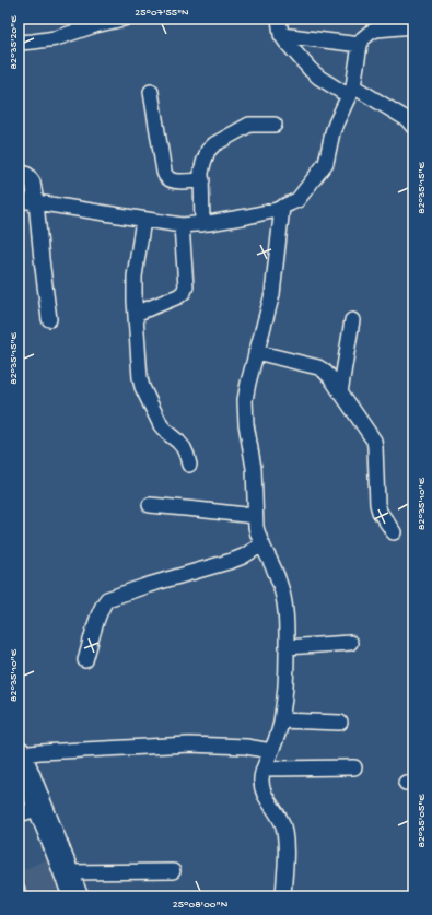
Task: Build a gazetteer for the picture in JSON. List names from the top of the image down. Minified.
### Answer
{"coordinates":["25°07'55\"N","82°35'20\"E","82°35'15\"E","82°35'10\"E","82°35'05\"E","25°08'00\"N"]}
